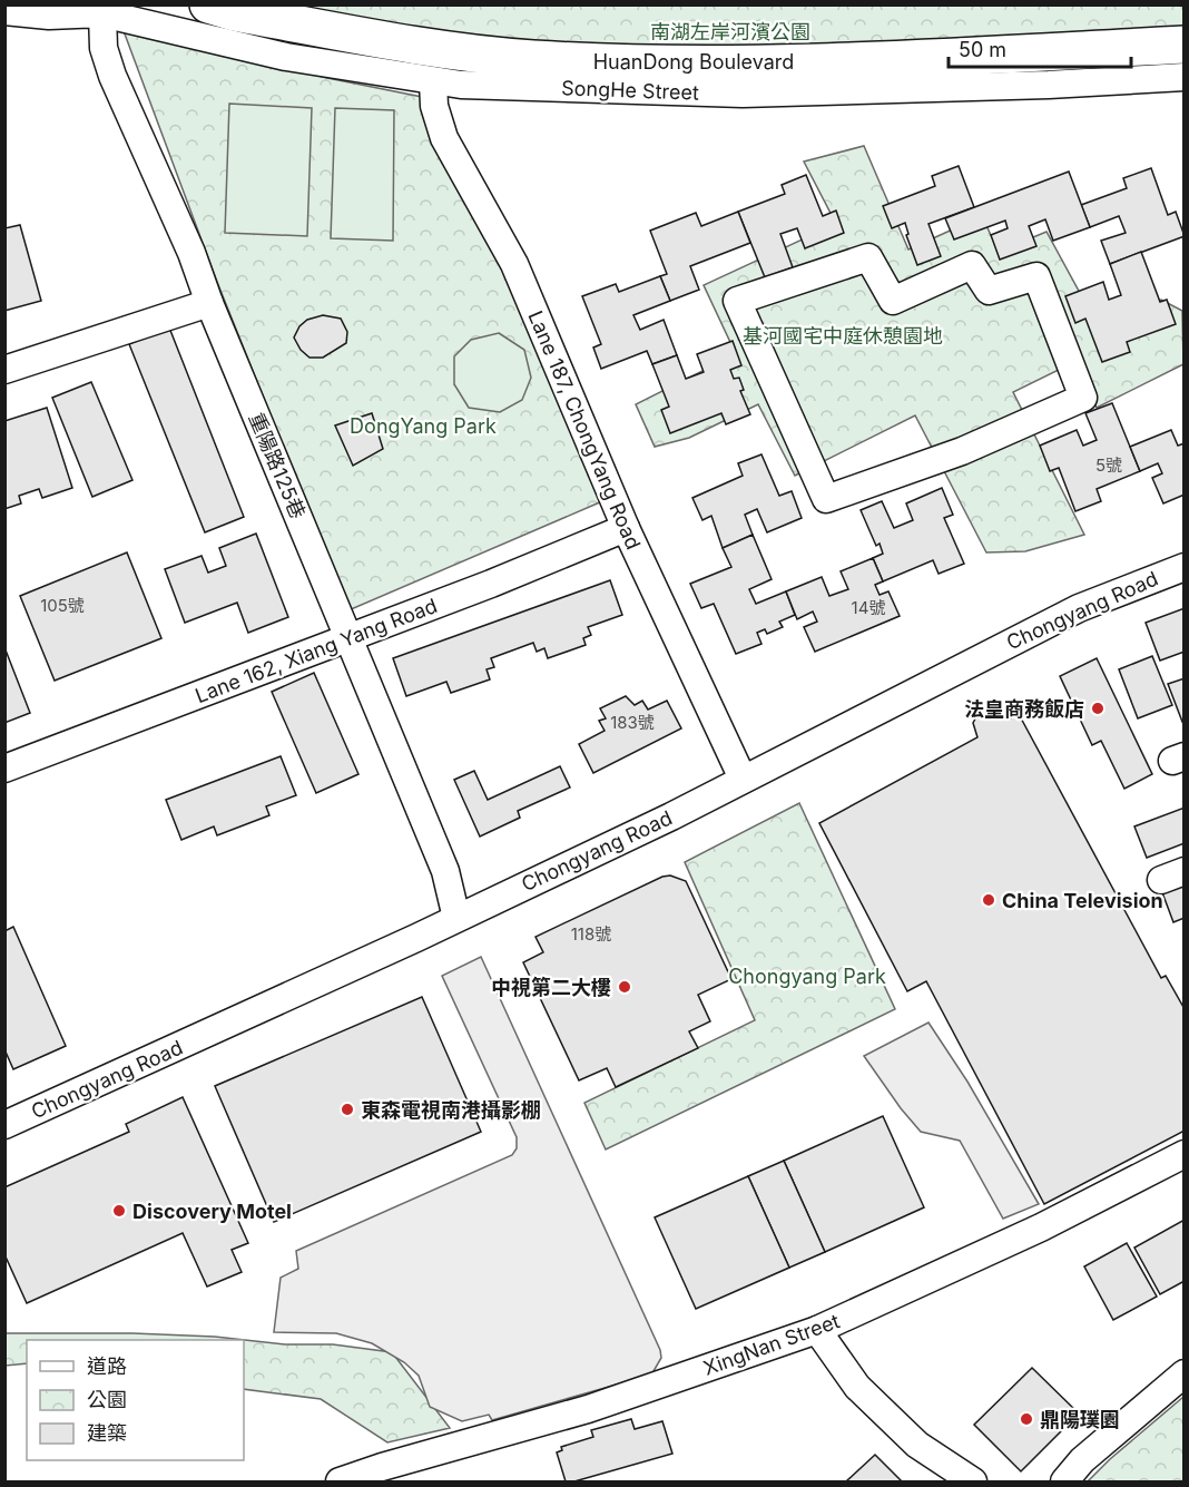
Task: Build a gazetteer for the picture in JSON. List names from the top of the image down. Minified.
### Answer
{"streets":{"highway":["HuanDong Boulevard"],"street":["SongHe Street","Lane 187, ChongYang Road","重陽路125巷","Chongyang Road","Lane 162, Xiang Yang Road","XingNan Street"]},"crossings":[["SongHe Street","Lane 187, ChongYang Road"],["SongHe Street","重陽路125巷"],["Lane 187, ChongYang Road","Chongyang Road"],["Lane 187, ChongYang Road","Lane 162, Xiang Yang Road"],["重陽路125巷","Chongyang Road"],["重陽路125巷","Lane 162, Xiang Yang Road"]],"parks":["南湖左岸河濱公園","基河國宅中庭休憩園地","DongYang Park","Chongyang Park"],"places":["法皇商務飯店","China Television","中視第二大樓","東森電視南港攝影棚","Discovery Motel","鼎陽璞園"],"house_numbers":["5號","105號","14號","183號","118號"],"legend":["道路","公園","建築"],"scale_bar":"50 m"}
